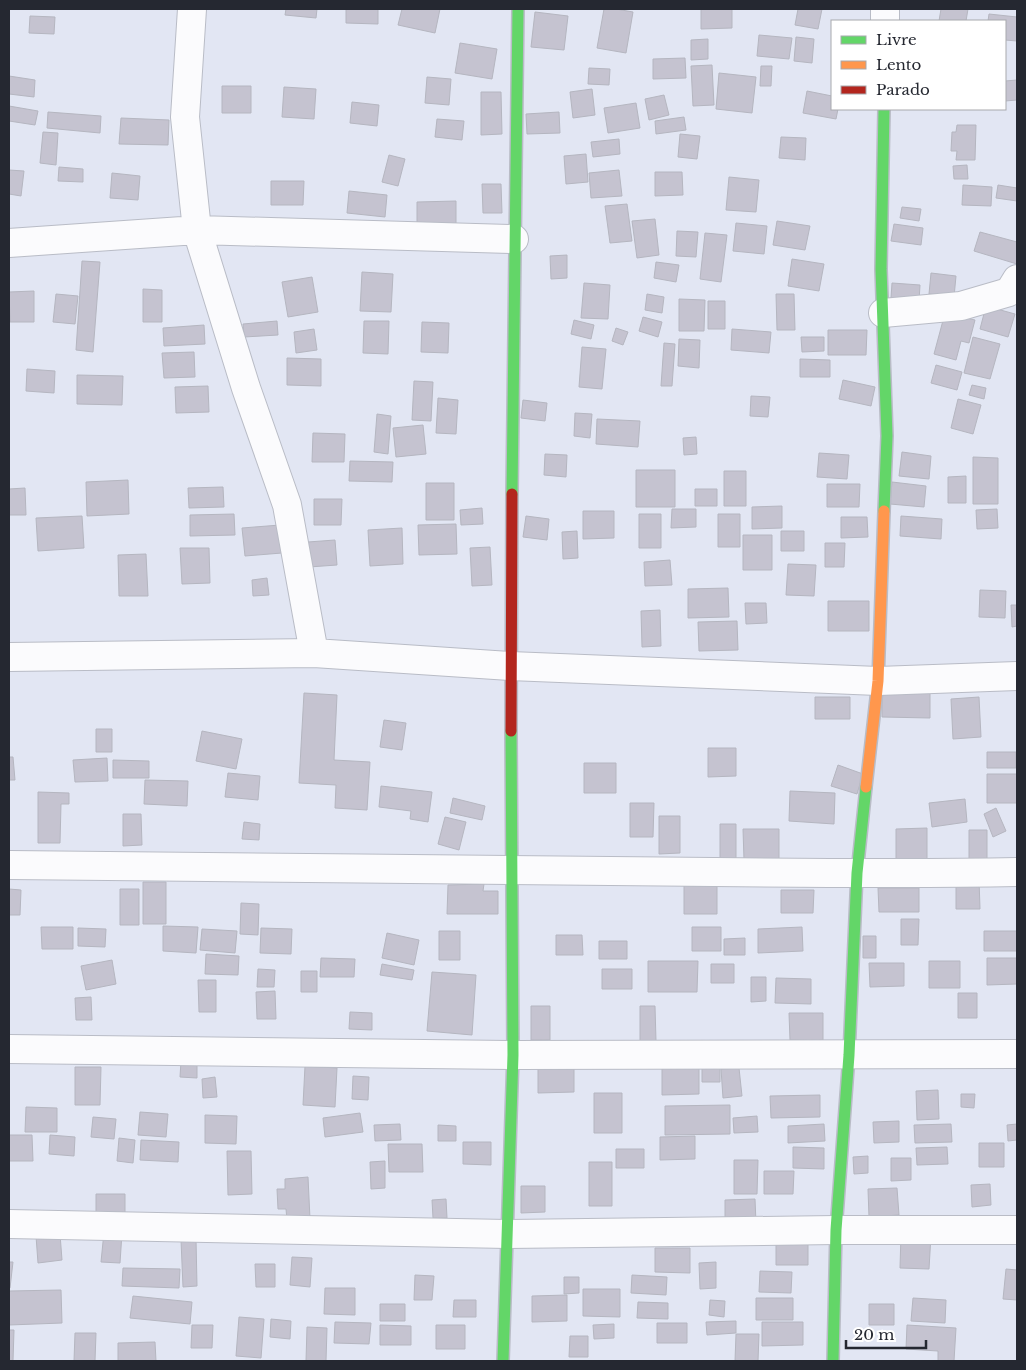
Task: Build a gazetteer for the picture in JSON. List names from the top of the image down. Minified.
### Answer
{"legend":["Livre","Lento","Parado"],"scale_bar":"20 m"}
